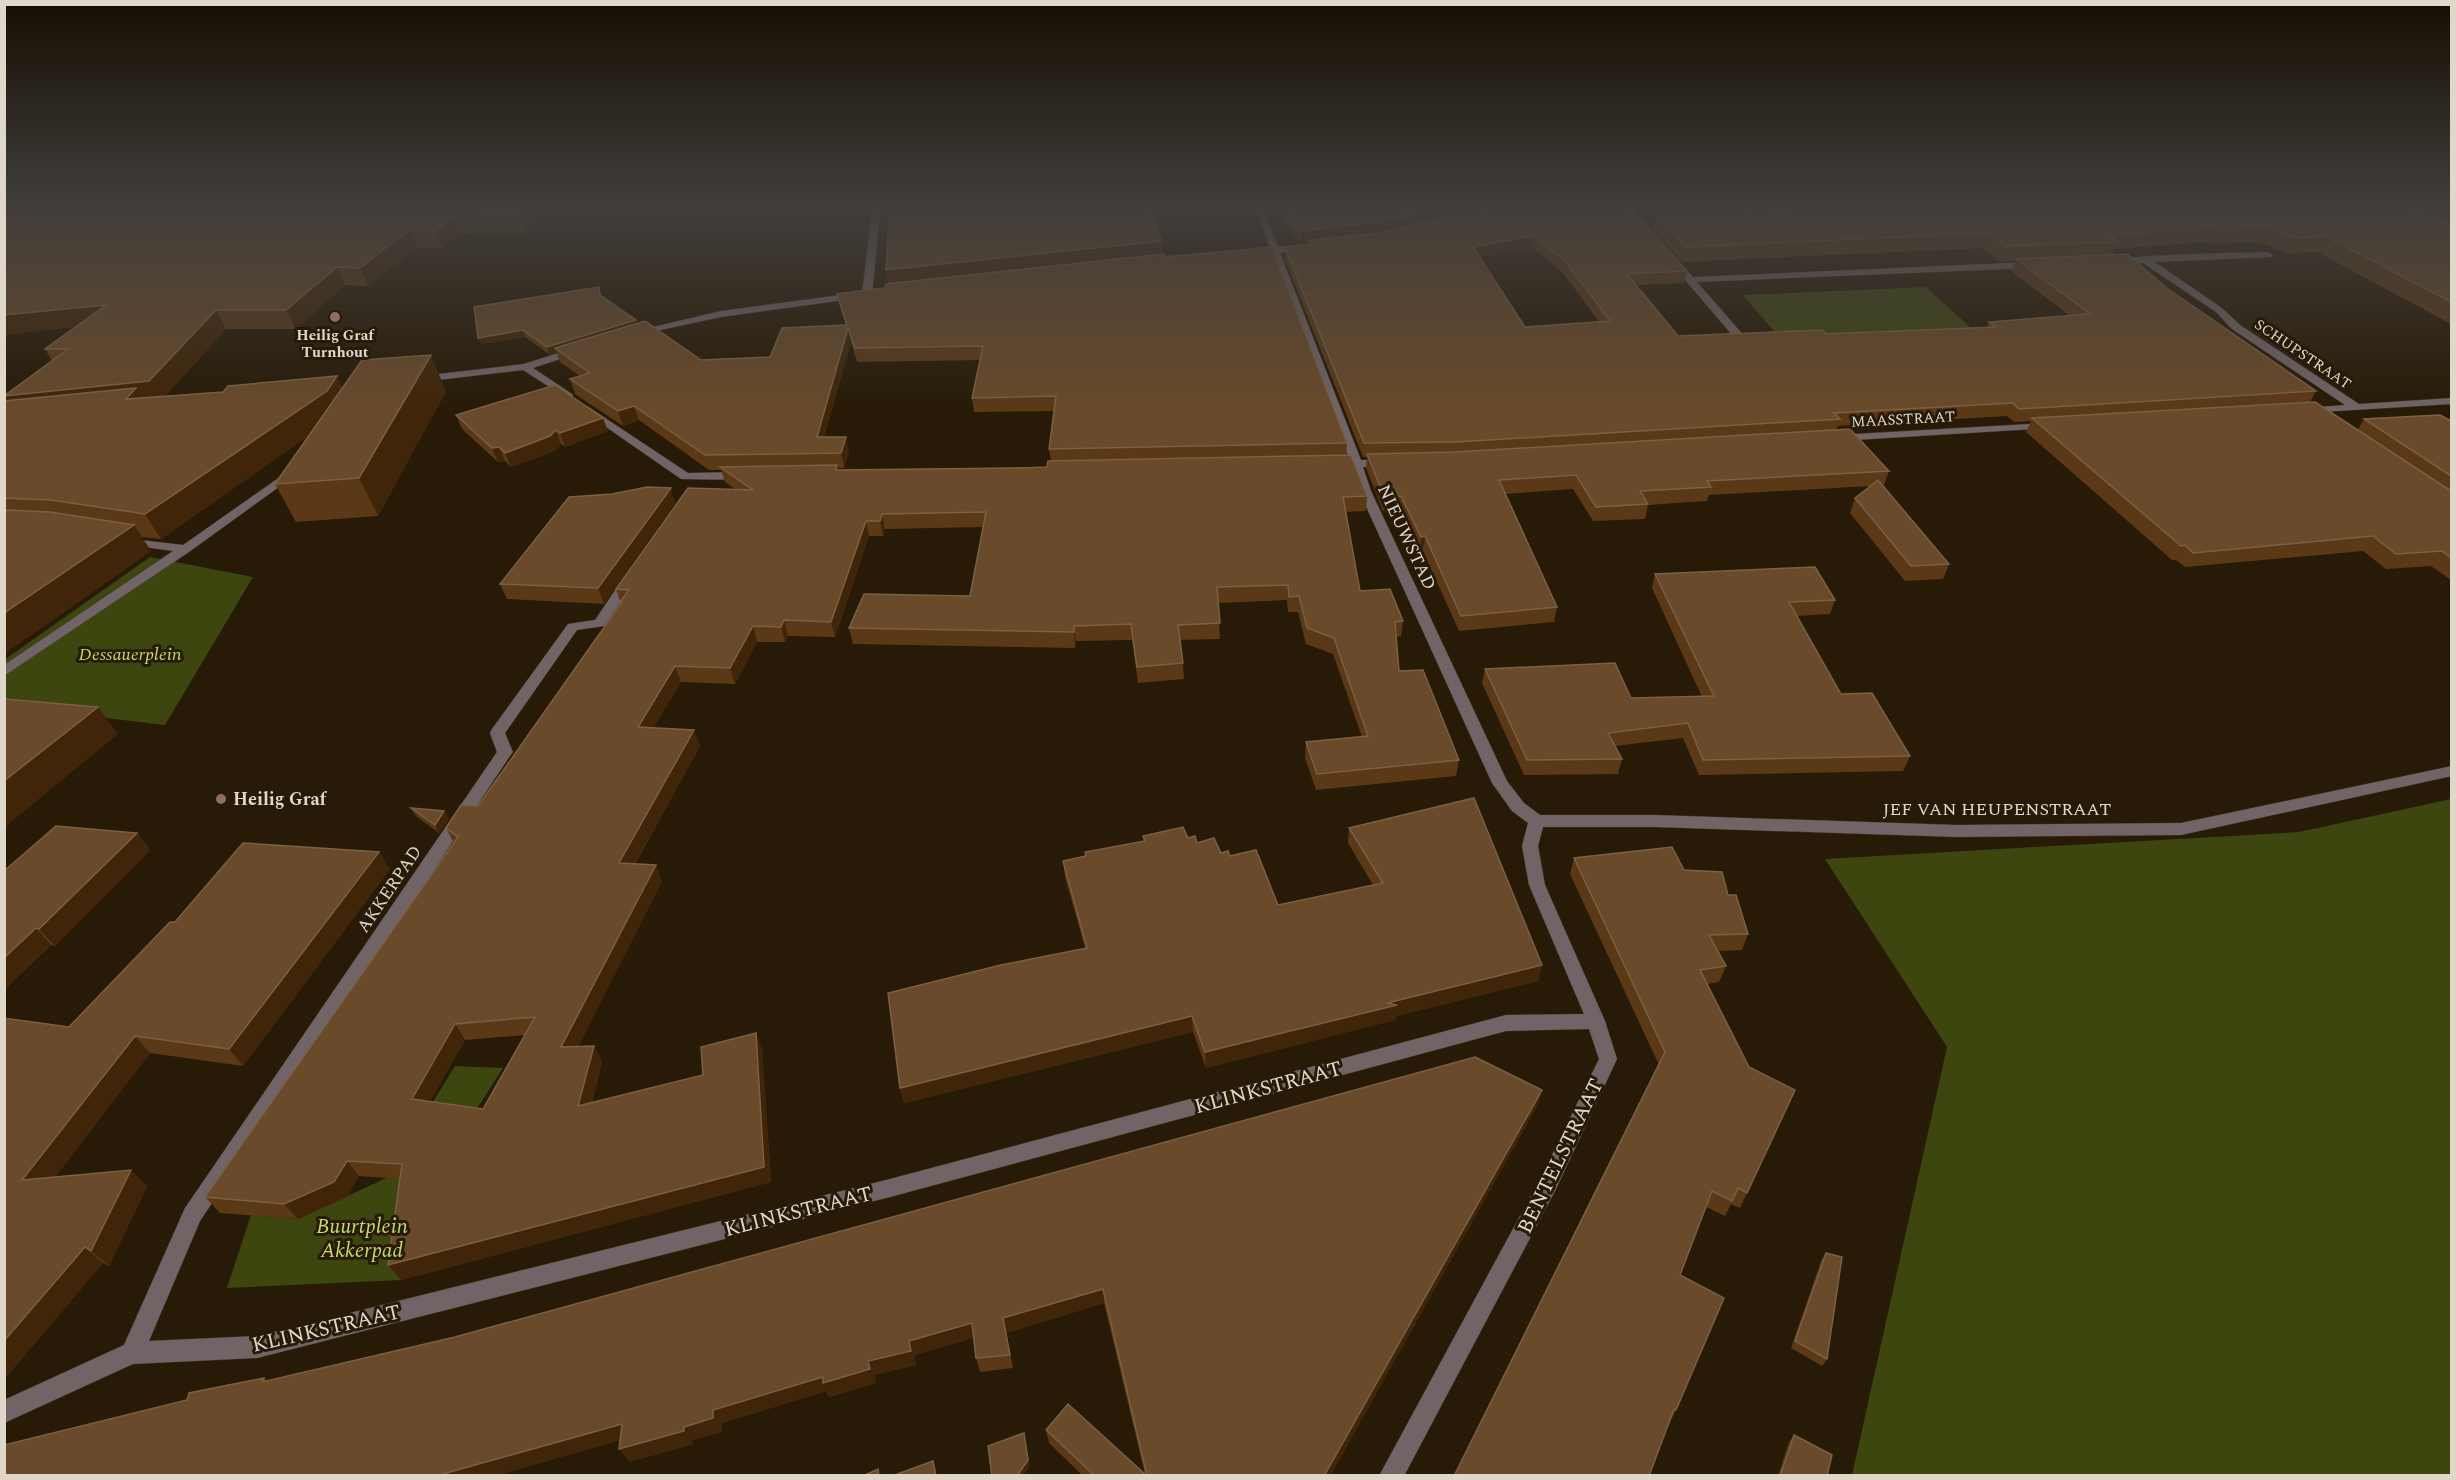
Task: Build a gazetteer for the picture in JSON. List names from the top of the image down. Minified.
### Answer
{"streets":{"street":["SCHUPSTRAAT","MAASSTRAAT","NIEUWSTAD","JEF VAN HEUPENSTRAAT","AKKERPAD","KLINKSTRAAT","BENTELSTRAAT"]},"crossings":[["NIEUWSTAD","JEF VAN HEUPENSTRAAT"],["NIEUWSTAD","BENTELSTRAAT"],["JEF VAN HEUPENSTRAAT","BENTELSTRAAT"],["AKKERPAD","KLINKSTRAAT"],["KLINKSTRAAT","BENTELSTRAAT"]],"parks":["Dessauerplein","Buurtplein Akkerpad"],"places":["Heilig Graf Turnhout","Heilig Graf"]}
